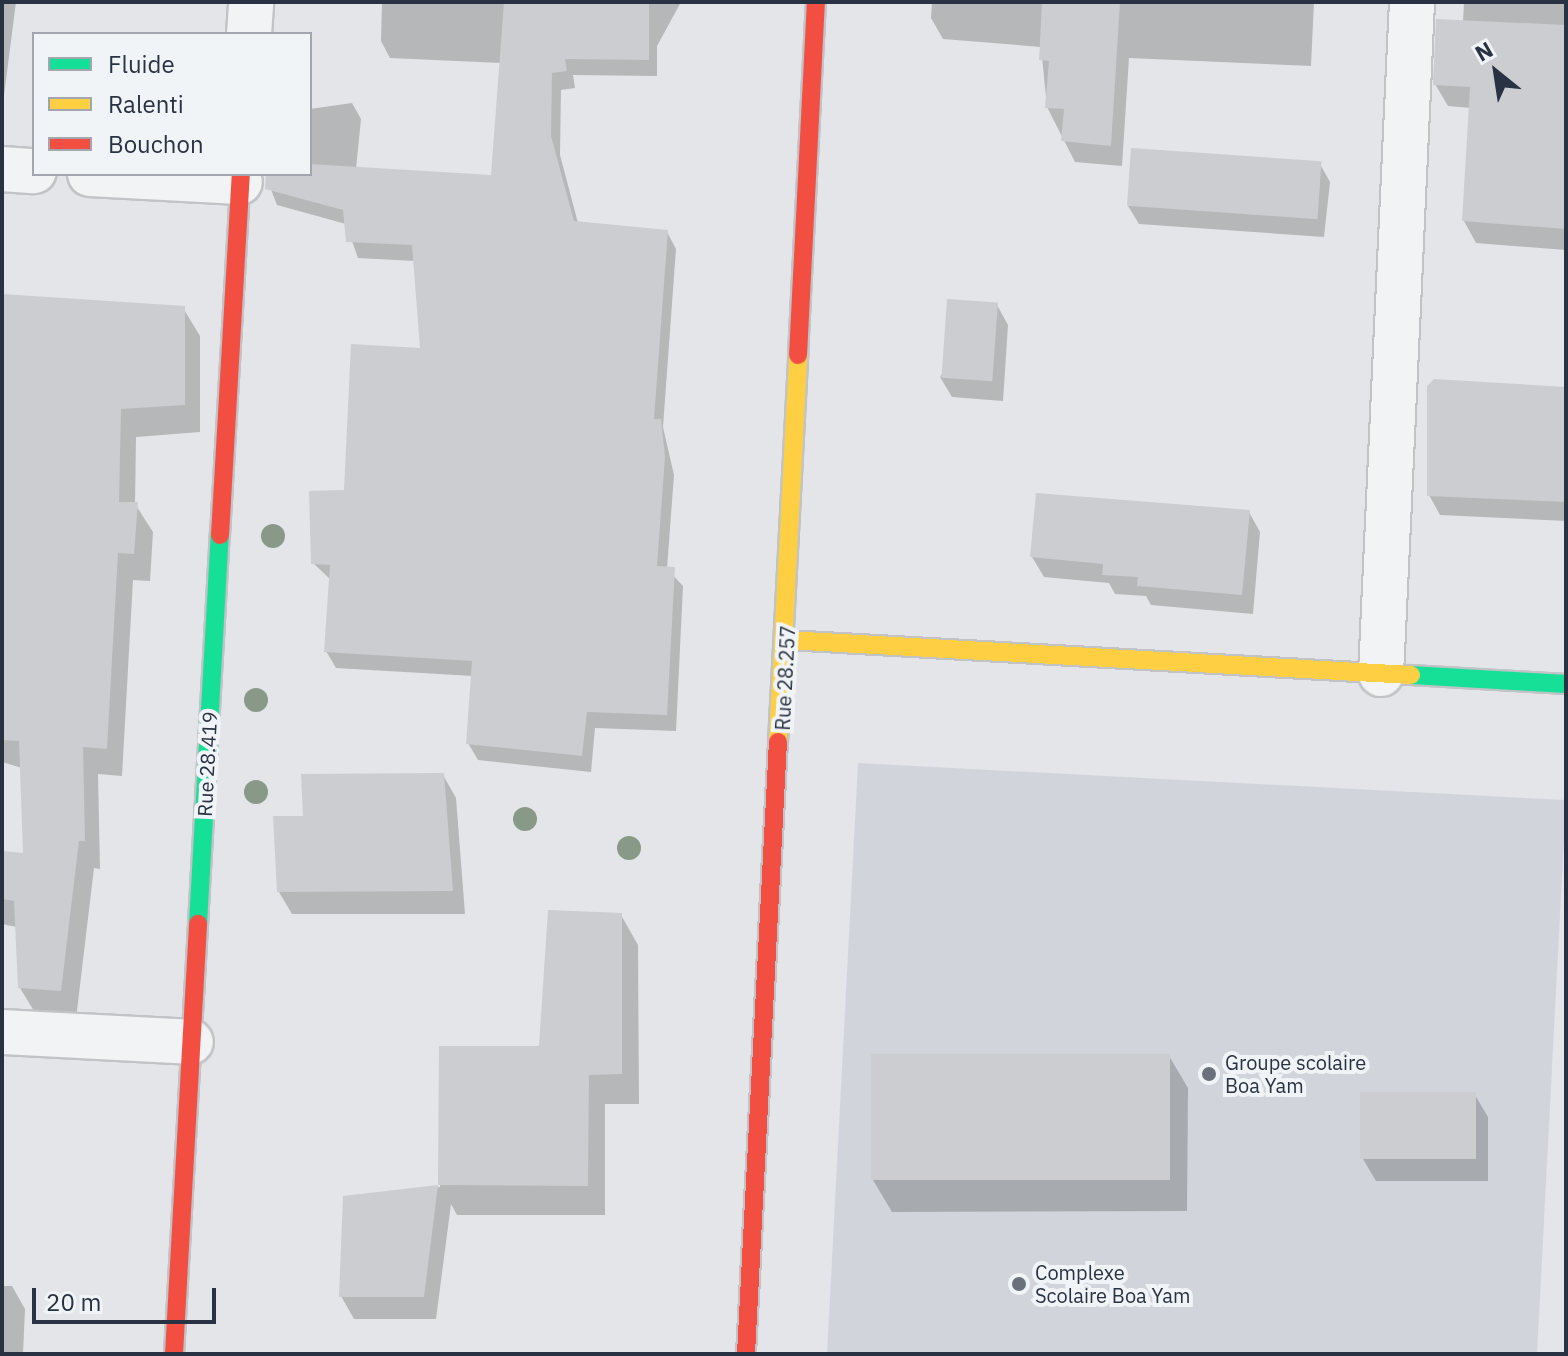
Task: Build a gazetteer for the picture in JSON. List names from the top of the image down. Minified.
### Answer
{"streets":{"street":["Rue 28.257","Rue 28.419"]},"places":["Groupe scolaire Boa Yam","Complexe Scolaire Boa Yam"],"legend":["Fluide","Ralenti","Bouchon"],"scale_bar":"20 m","north":"top left"}
